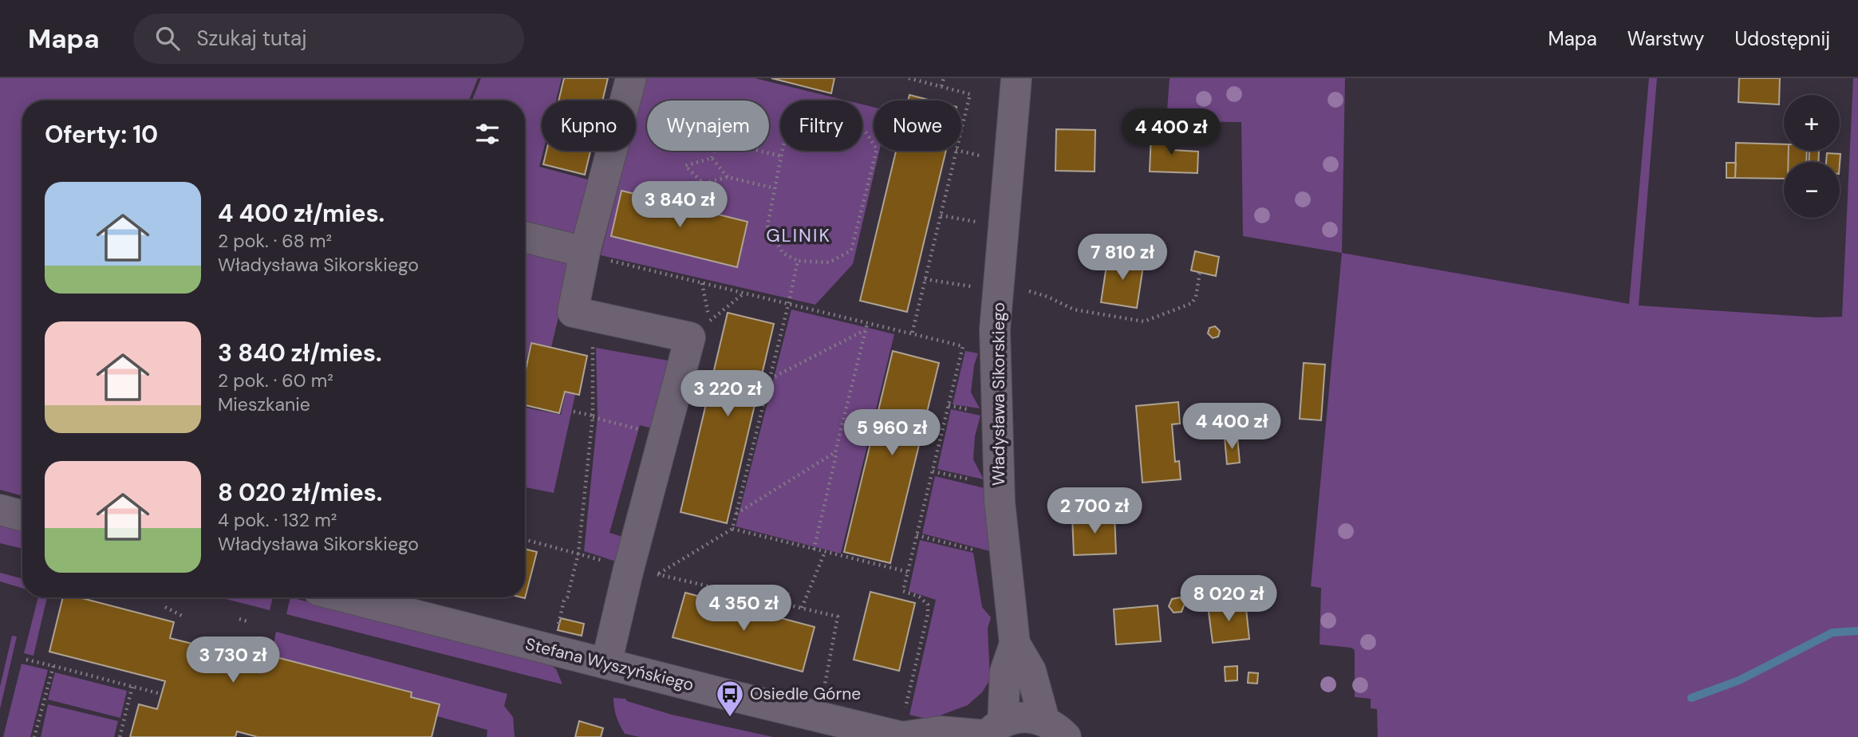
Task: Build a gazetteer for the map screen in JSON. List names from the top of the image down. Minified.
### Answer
{"streets":{"street":["Władysława Sikorskiego","Stefana Wyszyńskiego"]},"crossings":[["Władysława Sikorskiego","Stefana Wyszyńskiego"]],"districts":["GLINIK"],"places":{"bus stop":["Osiedle Górne"]},"page":{"header":"Mapa","search":"Szukaj tutaj","nav":["Mapa","Warstwy","Udostępnij"],"map_buttons":["+","−"],"chip":["Kupno","Wynajem","Filtry","Nowe"],"heading":"Oferty: 10","price":["4 400 zł","3 840 zł","7 810 zł","3 220 zł","4 400 zł","5 960 zł","2 700 zł","8 020 zł","4 350 zł","3 730 zł"],"list":[{"name":"4 400 zł/mies.","note":"2 pok. · 68 m² · Władysława Sikorskiego"},{"name":"3 840 zł/mies.","note":"2 pok. · 60 m² · Mieszkanie"},{"name":"8 020 zł/mies.","note":"4 pok. · 132 m² · Władysława Sikorskiego"}]}}
